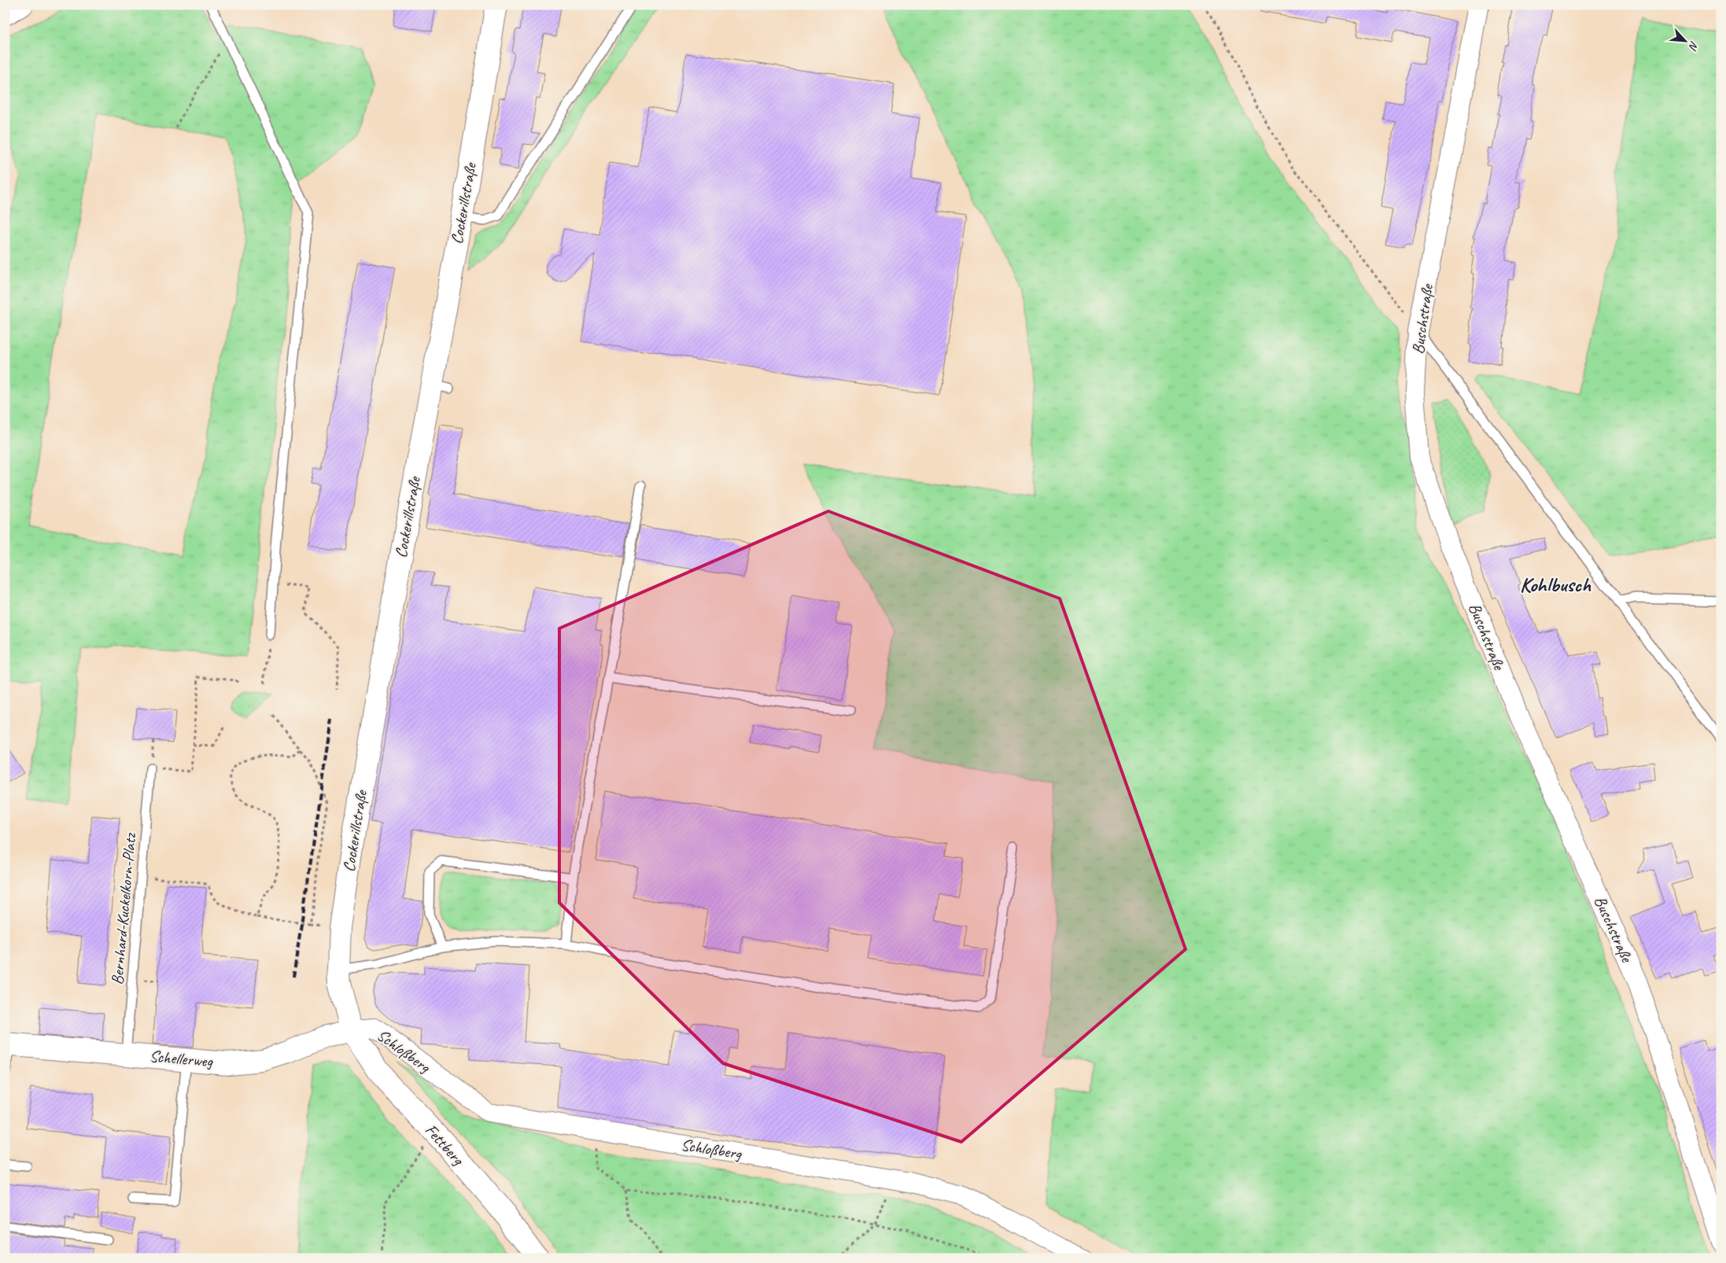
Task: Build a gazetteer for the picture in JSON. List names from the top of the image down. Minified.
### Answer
{"streets":{"main road":["Cockerillstraße","Schellerweg","Fettberg"],"street":["Buschstraße","Schloßberg"],"lane":["Bernhard-Kuckelkorn-Platz"]},"crossings":[["Cockerillstraße","Schloßberg"],["Cockerillstraße","Schellerweg"],["Cockerillstraße","Fettberg"],["Bernhard-Kuckelkorn-Platz","Schellerweg"],["Schloßberg","Schellerweg"],["Schloßberg","Fettberg"],["Schellerweg","Fettberg"]],"districts":["Kohlbusch"],"north":"bottom right"}
